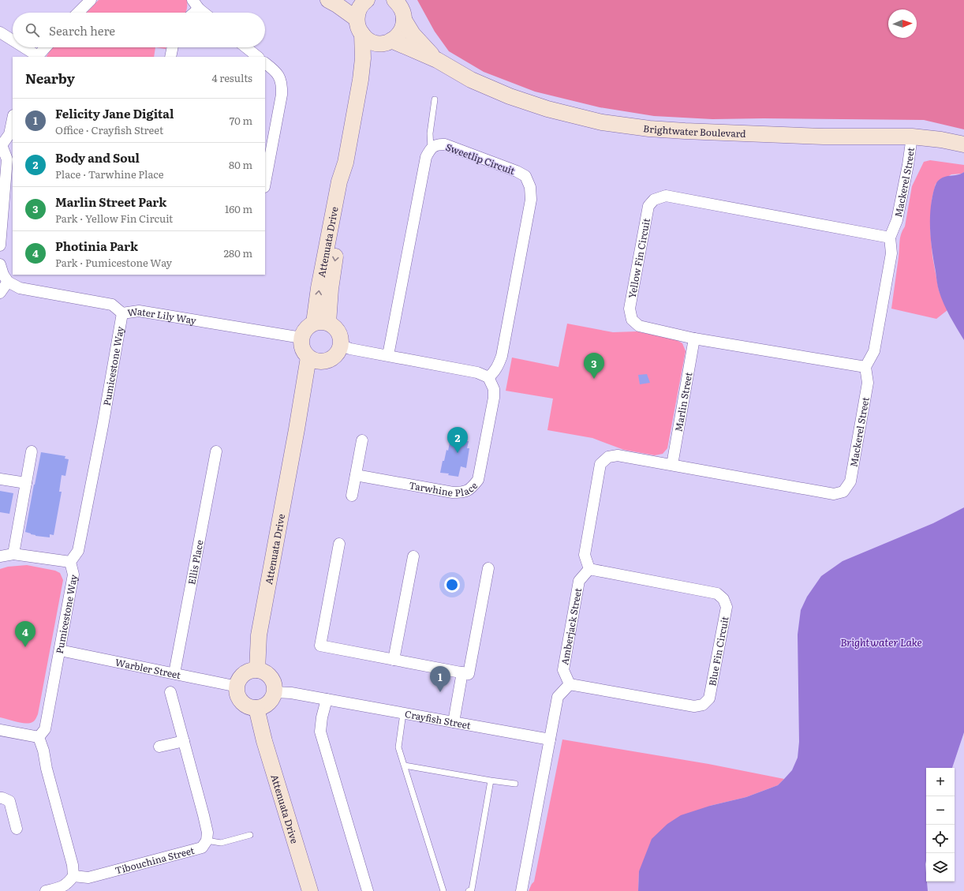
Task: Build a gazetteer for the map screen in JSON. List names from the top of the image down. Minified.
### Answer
{"streets":{"street":["Brightwater Boulevard","Sweetlip Circuit","Mackerel Street","Attenuata Drive","Yellow Fin Circuit","Water Lily Way","Pumicestone Way","Marlin Street","Tarwhine Place","Ellis Place","Amberjack Street","Blue Fin Circuit","Warbler Street","Crayfish Street","Tibouchina Street"]},"crossings":[["Brightwater Boulevard","Mackerel Street"],["Brightwater Boulevard","Attenuata Drive"],["Sweetlip Circuit","Tarwhine Place"],["Mackerel Street","Yellow Fin Circuit"],["Mackerel Street","Marlin Street"],["Mackerel Street","Amberjack Street"],["Mackerel Street","Blue Fin Circuit"],["Attenuata Drive","Water Lily Way"],["Attenuata Drive","Warbler Street"],["Attenuata Drive","Crayfish Street"],["Yellow Fin Circuit","Marlin Street"],["Water Lily Way","Pumicestone Way"],["Pumicestone Way","Warbler Street"],["Ellis Place","Warbler Street"],["Amberjack Street","Blue Fin Circuit"],["Warbler Street","Crayfish Street"]],"water":["Brightwater Lake"],"north":"right","page":{"search":"Search here","heading":["Nearby","4 results"],"list":[{"mark":"1","name":"Felicity Jane Digital","note":"Office · Crayfish Street","value":"70 m"},{"mark":"2","name":"Body and Soul","note":"Place · Tarwhine Place","value":"80 m"},{"mark":"3","name":"Marlin Street Park","note":"Park · Yellow Fin Circuit","value":"160 m"},{"mark":"4","name":"Photinia Park","note":"Park · Pumicestone Way","value":"280 m"}],"pins":["3","2","4","1"],"map_buttons":["+","−"]}}
